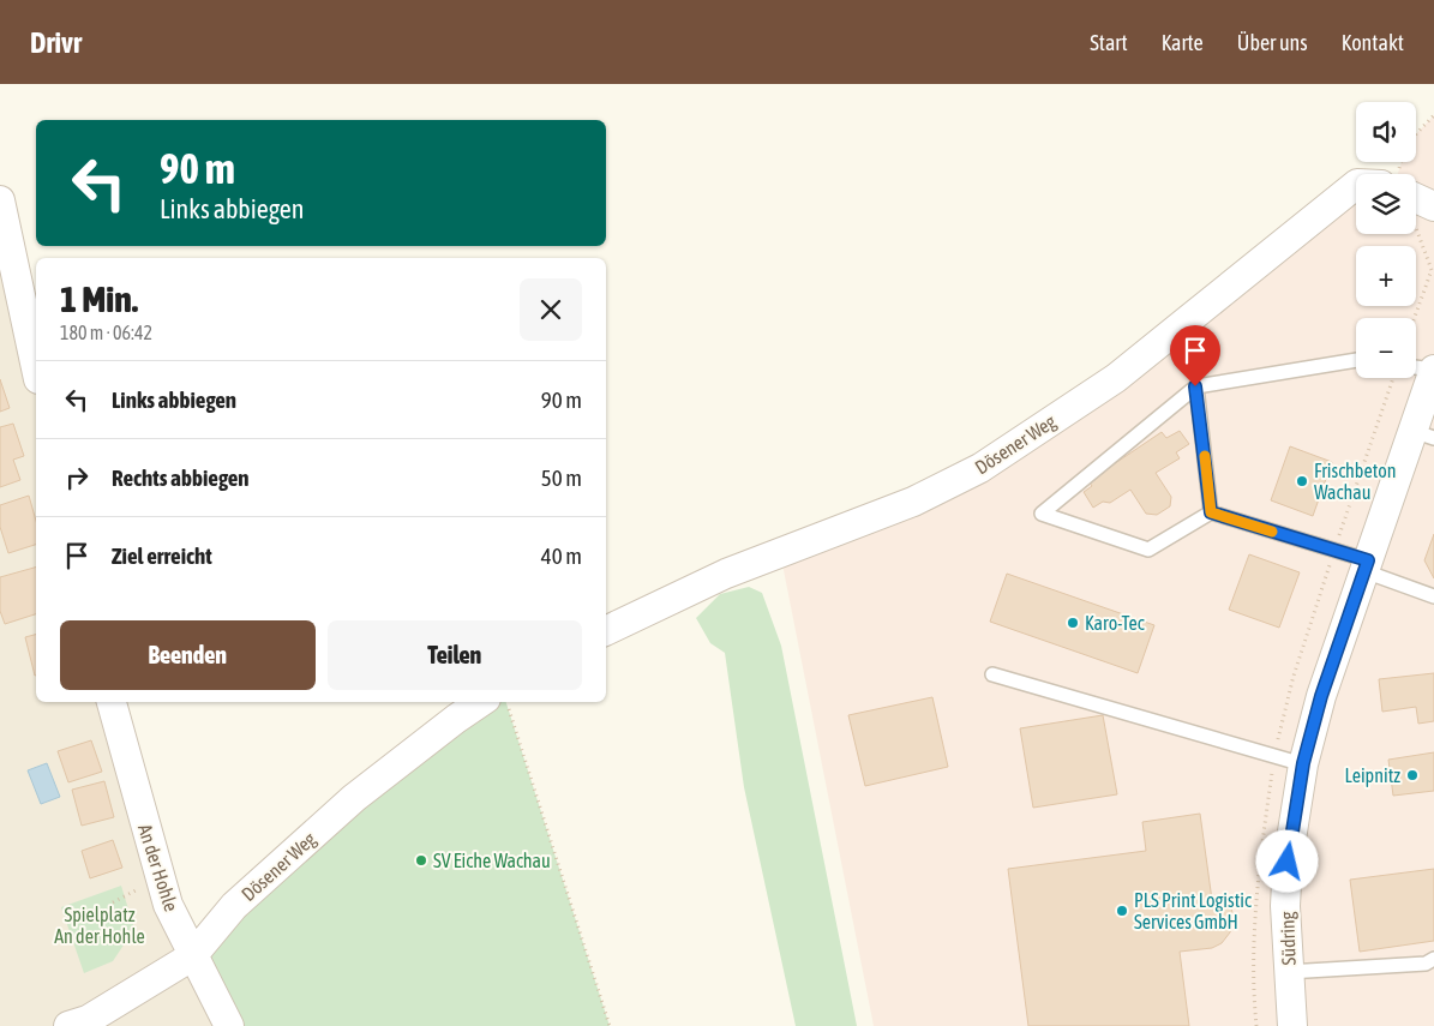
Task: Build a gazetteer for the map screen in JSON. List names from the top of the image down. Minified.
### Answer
{"streets":{"street":["Dösener Weg","An der Hohle","Südring"]},"crossings":[["Dösener Weg","An der Hohle"]],"parks":["Spielplatz An der Hohle"],"places":["Frischbeton Wachau","Karo-Tec","Leipnitz","SV Eiche Wachau","PLS Print Logistic Services GmbH"],"page":{"header":"Drivr","nav":["Start","Karte","Über uns","Kontakt"],"map_buttons":["+","−"],"turn":["90 m","Links abbiegen"],"heading":["1 Min.","180 m · 06:42"],"list":[{"name":"Links abbiegen","value":"90 m"},{"name":"Rechts abbiegen","value":"50 m"},{"name":"Ziel erreicht","value":"40 m"}],"buttons":["Beenden","Teilen"]}}
